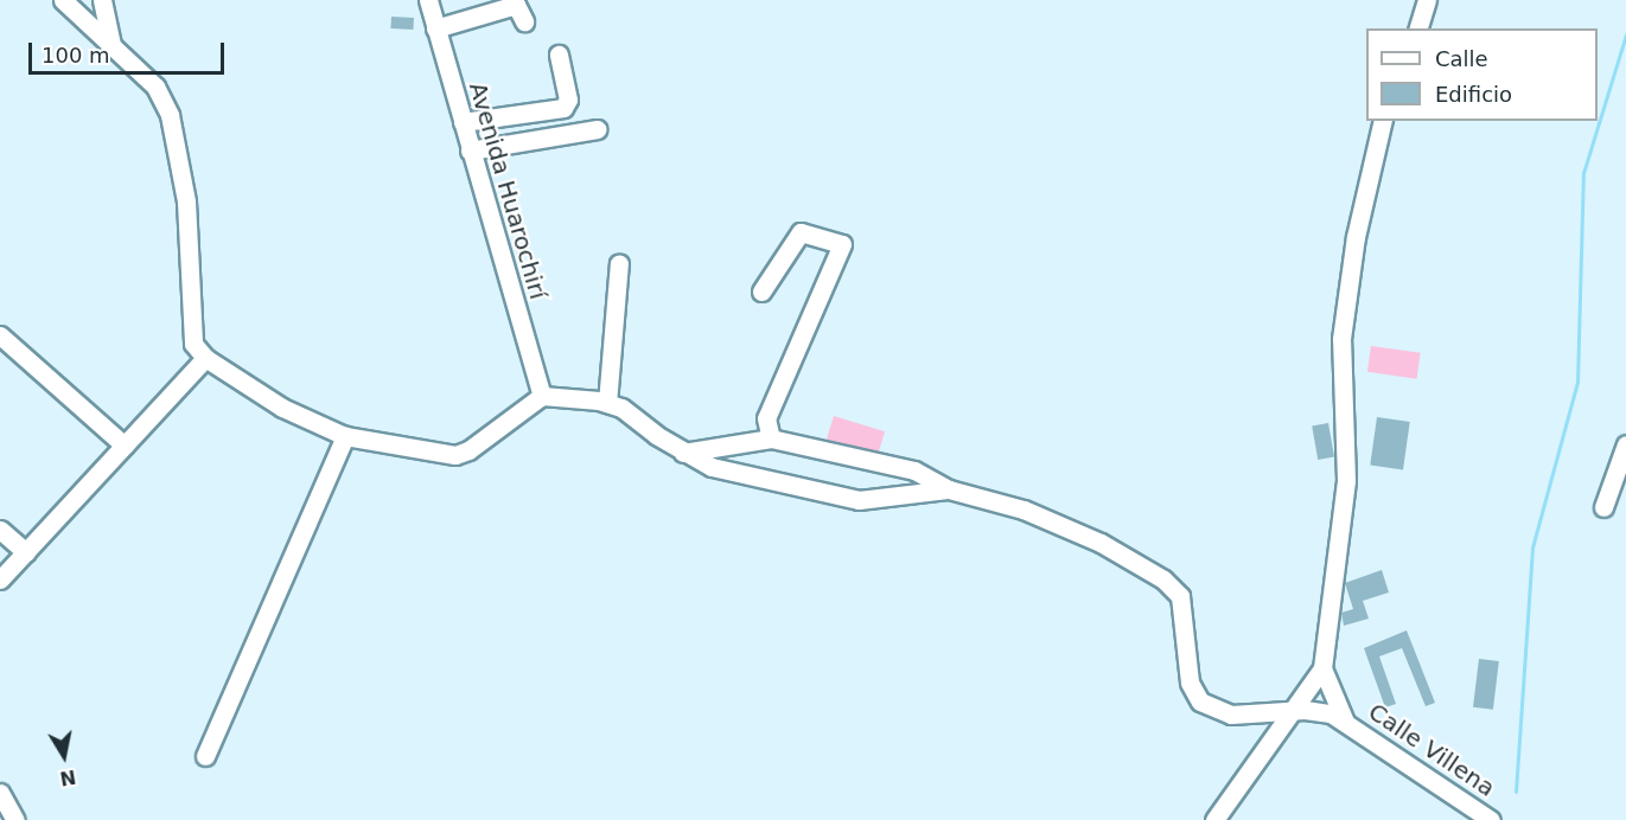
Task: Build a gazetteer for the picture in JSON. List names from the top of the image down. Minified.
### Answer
{"streets":{"street":["Avenida Huarochirí","Calle Villena"]},"legend":["Calle","Edificio"],"scale_bar":"100 m","north":"bottom"}
